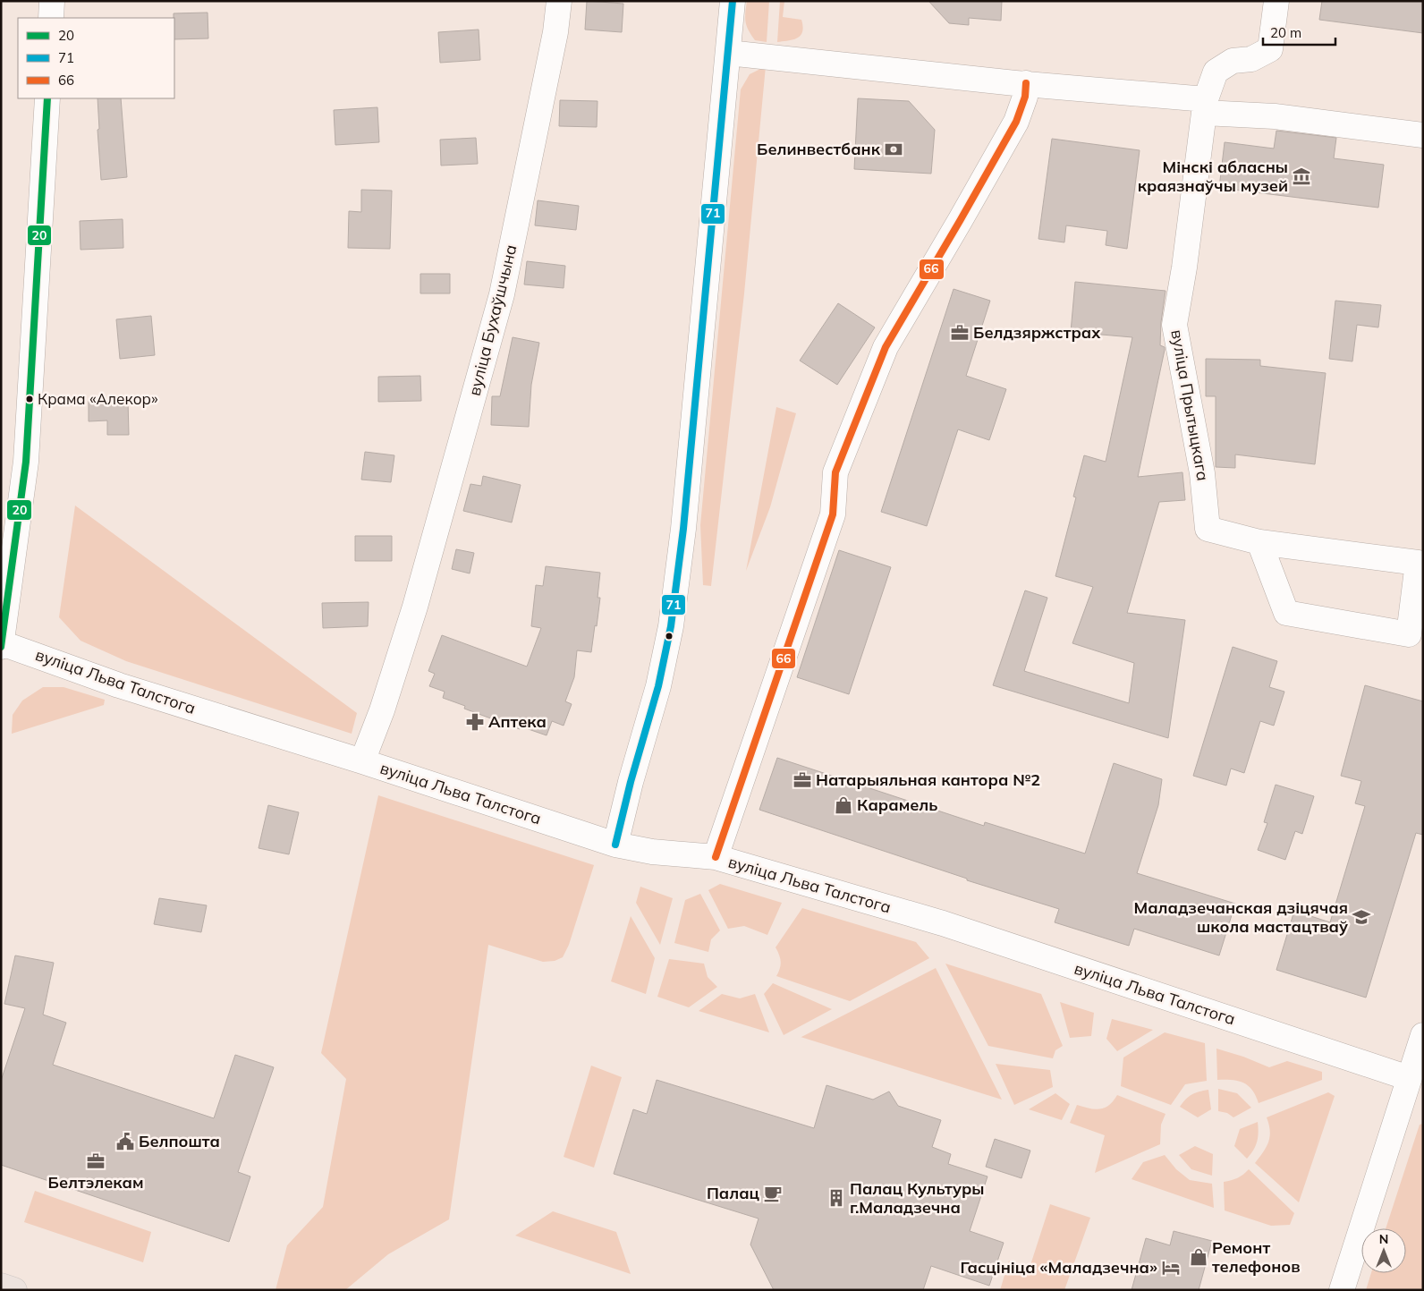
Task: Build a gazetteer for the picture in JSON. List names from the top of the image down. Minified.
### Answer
{"streets":{"street":["вуліца Бухаўшчына","вуліца Прытыцкага","вуліца Льва Талстога"]},"crossings":[["вуліца Бухаўшчына","вуліца Льва Талстога"]],"places":{"bank":["Белинвестбанк"],"museum":["Мінскі абласны краязнаўчы музей"],"office":["Белдзяржстрах","Натарыяльная кантора №2","Белтэлекам"],"other":["Крама «Алекор»"],"pharmacy":["Аптека"],"shop":["Карамель","Ремонт телефонов"],"school or university":["Маладзечанская дзіцячая школа мастацтваў"],"public building":["Белпошта"],"cafe":["Палац"],"building":["Палац Культуры г.Маладзечна"],"hotel":["Гасцініца «Маладзечна»"]},"lines":["transit line 71","transit line 66","transit line 20"],"legend":["20","71","66"],"scale_bar":"20 m","north":"top"}
